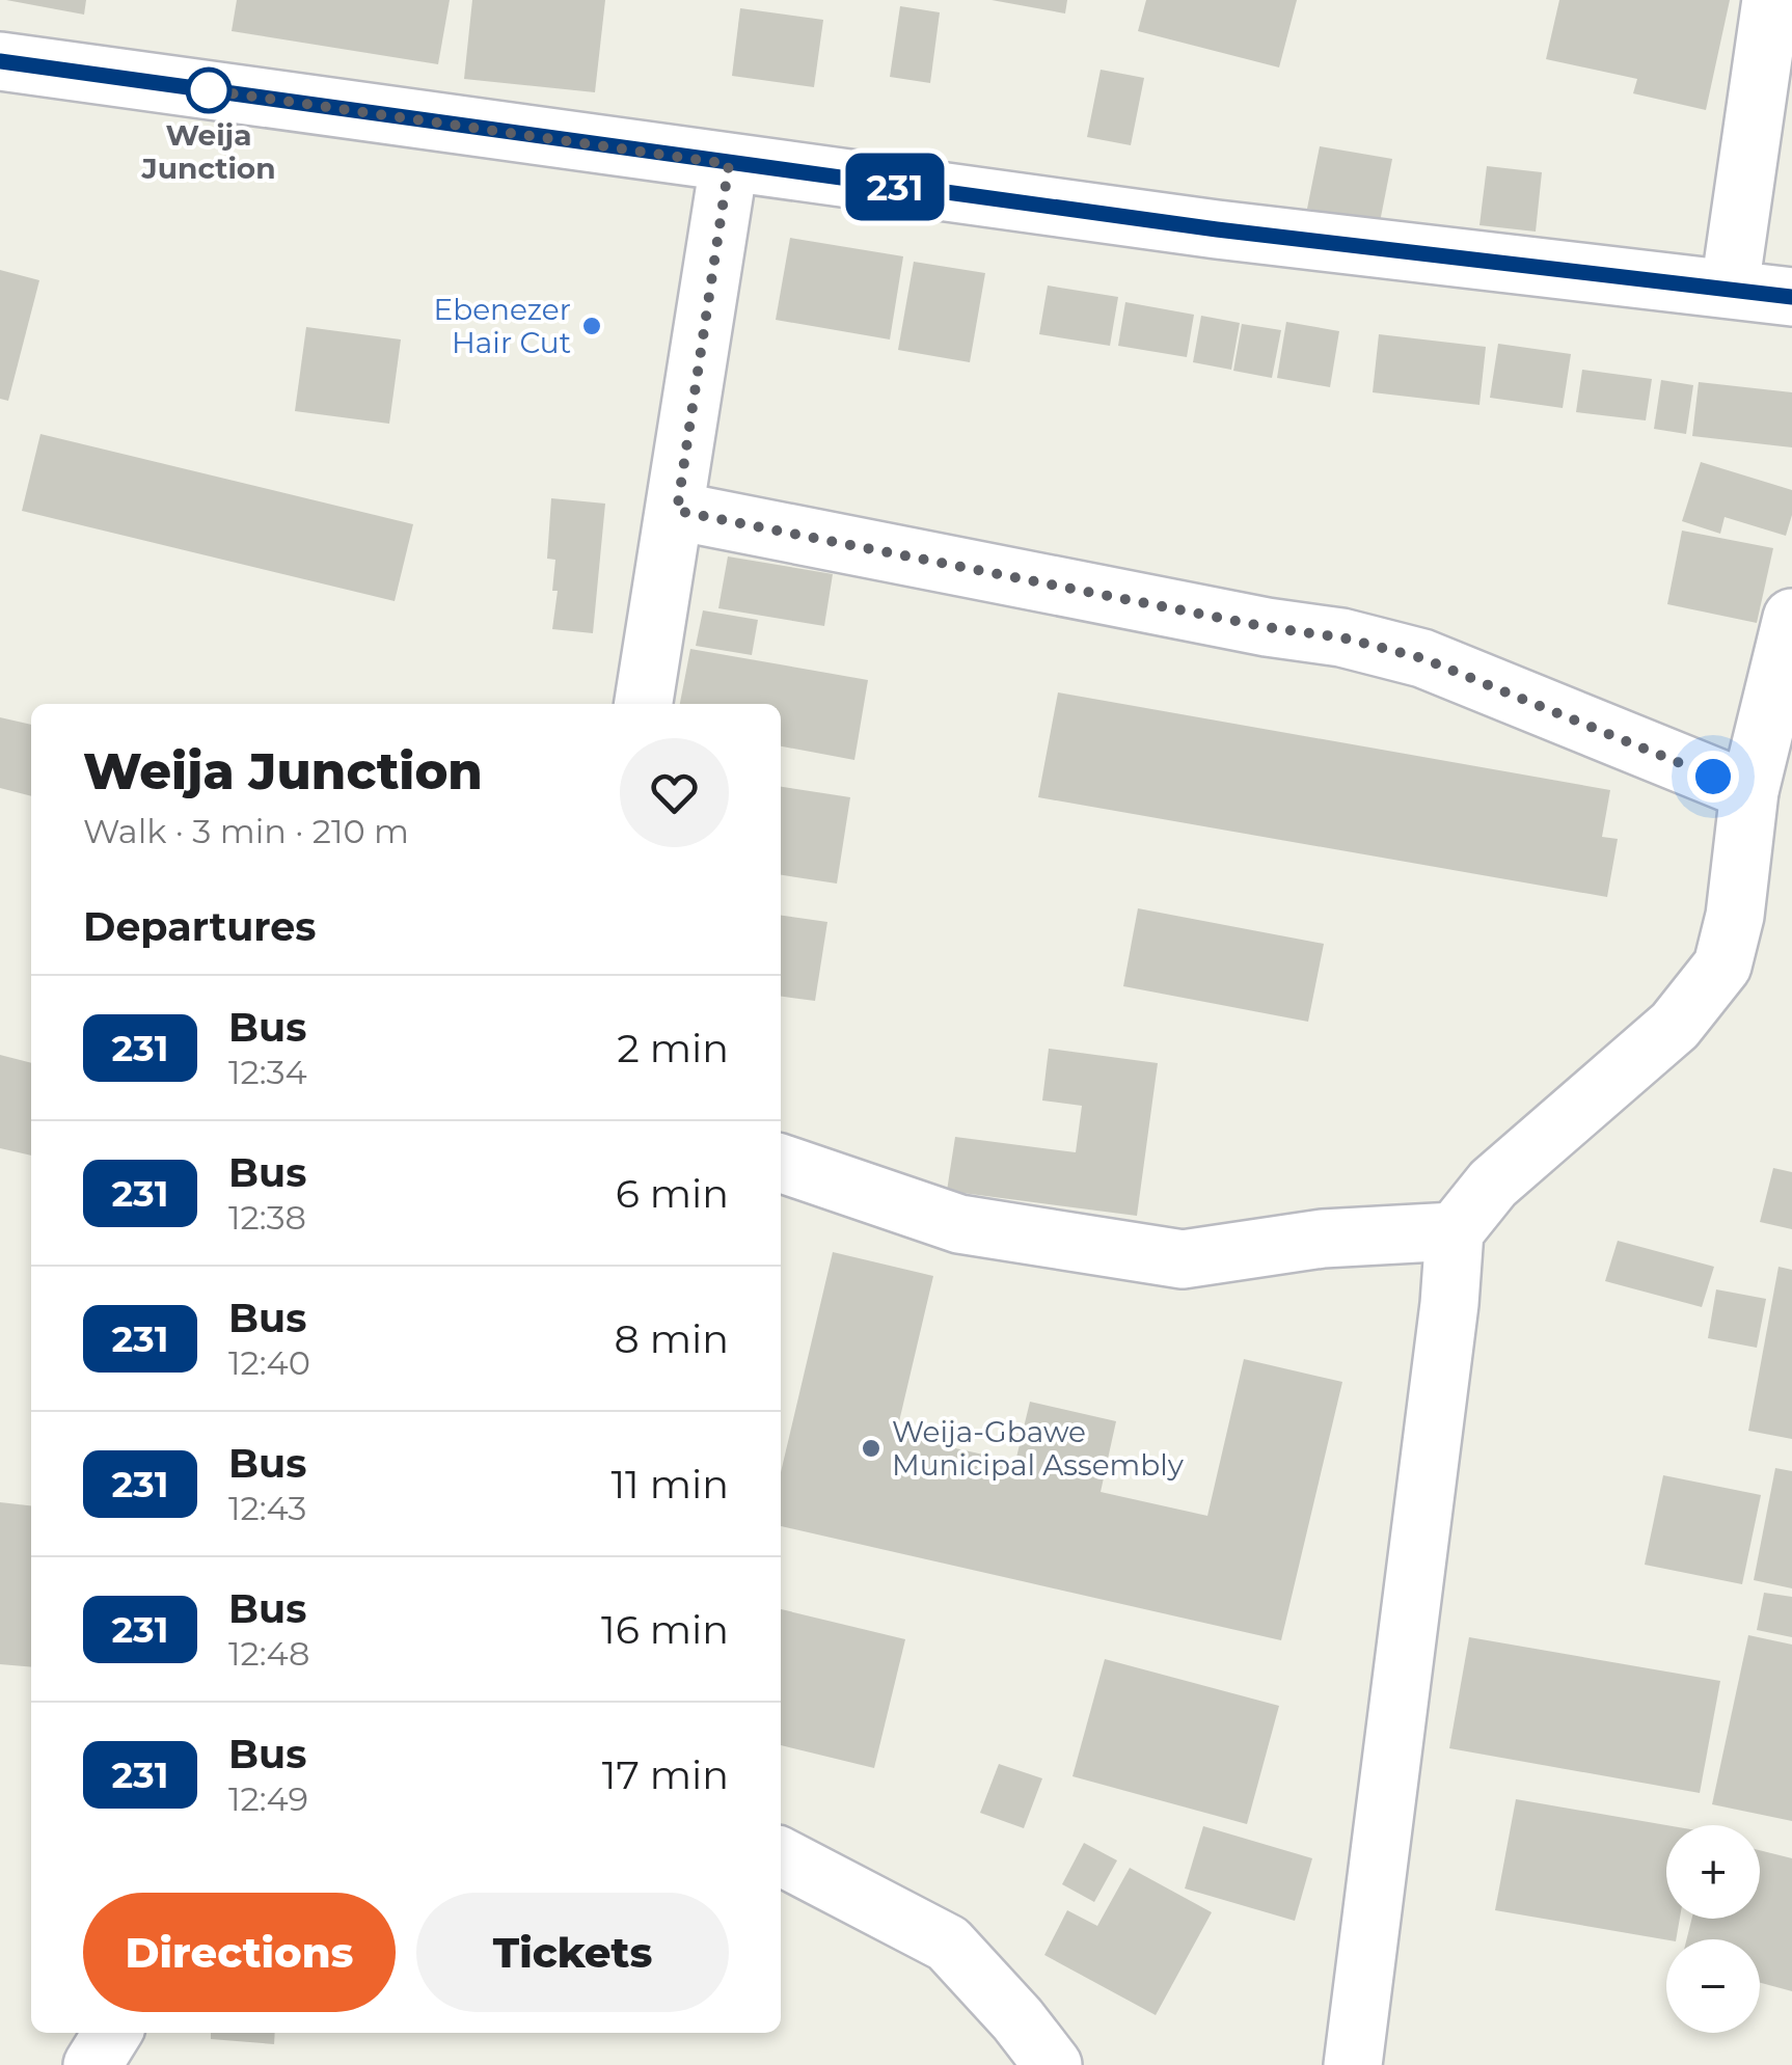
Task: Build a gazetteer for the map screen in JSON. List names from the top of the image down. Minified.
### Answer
{"places":["Weija Junction","Ebenezer Hair Cut","Weija-Gbawe Municipal Assembly"],"lines":["bus line 231"],"page":{"on_map":"231","heading":[["Weija Junction","Walk · 3 min · 210 m"],"Departures"],"list":[{"mark":"231","name":"Bus","note":"12:34","value":"2 min"},{"mark":"231","name":"Bus","note":"12:38","value":"6 min"},{"mark":"231","name":"Bus","note":"12:40","value":"8 min"},{"mark":"231","name":"Bus","note":"12:43","value":"11 min"},{"mark":"231","name":"Bus","note":"12:48","value":"16 min"},{"mark":"231","name":"Bus","note":"12:49","value":"17 min"}],"map_buttons":["+","−"],"buttons":["Directions","Tickets"]}}
